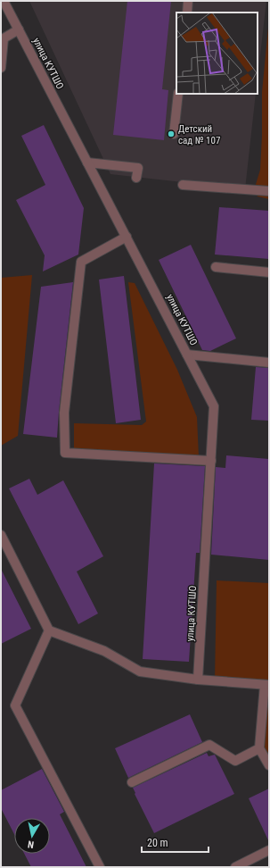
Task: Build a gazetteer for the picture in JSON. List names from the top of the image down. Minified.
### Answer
{"streets":{"street":["улица КУТШО"]},"places":["Детский сад № 107"],"scale_bar":"20 m","north":"bottom"}
